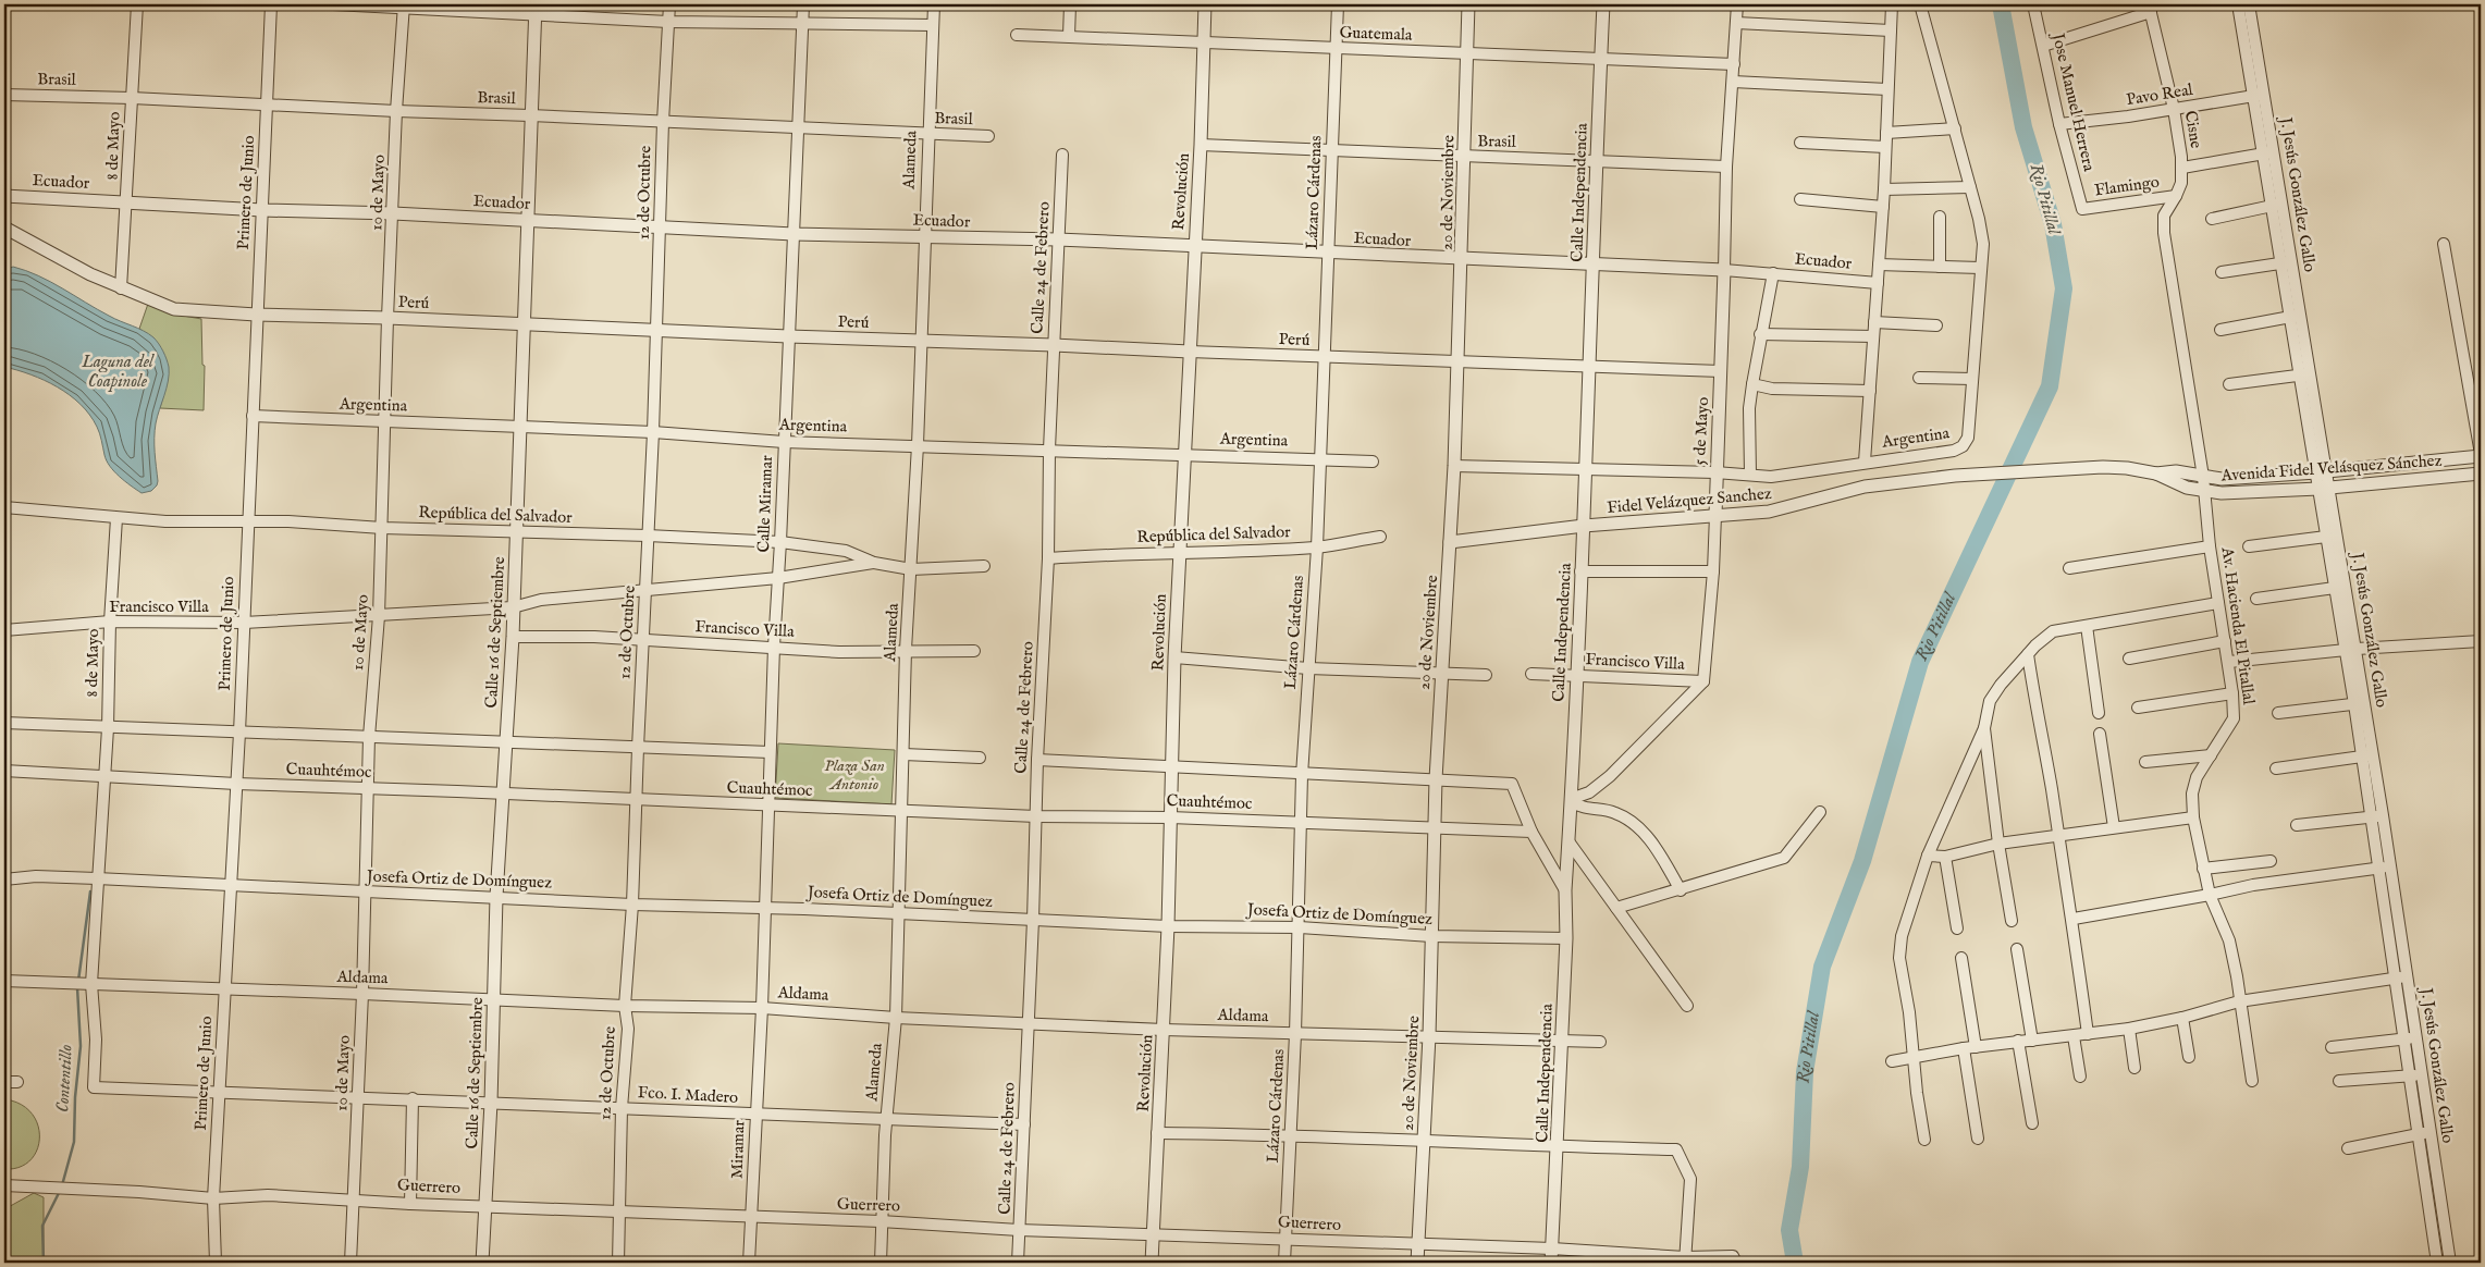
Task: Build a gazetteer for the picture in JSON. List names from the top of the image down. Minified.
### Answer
{"streets":{"street":["Guatemala","Brasil","Pavo Real","Jose Manuel Herrera","Cisne","8 de Mayo","Alameda","Ecuador","Flamingo","Revolución","Primero de Junio","10 de Mayo","12 de Octubre","Lázaro Cárdenas","20 de Noviembre","Calle Independencia","J. Jesús González Gallo","Calle 24 de Febrero","Perú","Argentina","5 de Mayo","Avenida Fidel Velásquez Sánchez","Fidel Velázquez Sanchez","Calle Miramar","República del Salvador","Francisco Villa","Av. Hacienda El Pitallal","Calle 16 de Septiembre","Cuauhtémoc","Josefa Ortiz de Domínguez","Aldama","Fco. I. Madero","Miramar","Guerrero"]},"crossings":[["Guatemala","Revolución"],["Guatemala","Lázaro Cárdenas"],["Guatemala","20 de Noviembre"],["Guatemala","Calle Independencia"],["Guatemala","5 de Mayo"],["Brasil","8 de Mayo"],["Brasil","Alameda"],["Brasil","Revolución"],["Brasil","Primero de Junio"],["Brasil","10 de Mayo"],["Brasil","12 de Octubre"],["Brasil","Lázaro Cárdenas"],["Brasil","20 de Noviembre"],["Brasil","Calle Independencia"],["Brasil","5 de Mayo"],["Brasil","Calle Miramar"],["Brasil","Calle 16 de Septiembre"],["Pavo Real","Jose Manuel Herrera"],["Pavo Real","Cisne"],["Pavo Real","J. Jesús González Gallo"],["Jose Manuel Herrera","Flamingo"],["Cisne","Flamingo"],["Cisne","Av. Hacienda El Pitallal"],["8 de Mayo","Ecuador"],["8 de Mayo","Perú"],["8 de Mayo","República del Salvador"],["8 de Mayo","Francisco Villa"],["8 de Mayo","Cuauhtémoc"],["8 de Mayo","Josefa Ortiz de Domínguez"],["8 de Mayo","Aldama"],["8 de Mayo","Fco. I. Madero"],["Alameda","Ecuador"],["Alameda","Perú"],["Alameda","Argentina"],["Alameda","República del Salvador"],["Alameda","Francisco Villa"],["Alameda","Cuauhtémoc"],["Alameda","Josefa Ortiz de Domínguez"],["Alameda","Aldama"],["Alameda","Fco. I. Madero"],["Alameda","Guerrero"],["Ecuador","Revolución"],["Ecuador","Primero de Junio"],["Ecuador","10 de Mayo"],["Ecuador","12 de Octubre"],["Ecuador","Lázaro Cárdenas"],["Ecuador","20 de Noviembre"],["Ecuador","Calle Independencia"],["Ecuador","Calle 24 de Febrero"],["Ecuador","5 de Mayo"],["Ecuador","Calle Miramar"],["Ecuador","Calle 16 de Septiembre"],["Flamingo","Av. Hacienda El Pitallal"],["Revolución","Perú"],["Revolución","Argentina"],["Revolución","República del Salvador"],["Revolución","Cuauhtémoc"],["Revolución","Josefa Ortiz de Domínguez"],["Revolución","Aldama"],["Revolución","Guerrero"],["Primero de Junio","Perú"],["Primero de Junio","Argentina"],["Primero de Junio","República del Salvador"],["Primero de Junio","Francisco Villa"],["Primero de Junio","Cuauhtémoc"],["Primero de Junio","Josefa Ortiz de Domínguez"],["Primero de Junio","Aldama"],["Primero de Junio","Fco. I. Madero"],["Primero de Junio","Guerrero"],["10 de Mayo","Perú"],["10 de Mayo","Argentina"],["10 de Mayo","República del Salvador"],["10 de Mayo","Francisco Villa"],["10 de Mayo","Cuauhtémoc"],["10 de Mayo","Josefa Ortiz de Domínguez"],["10 de Mayo","Aldama"],["10 de Mayo","Fco. I. Madero"],["10 de Mayo","Guerrero"],["12 de Octubre","Perú"],["12 de Octubre","Argentina"],["12 de Octubre","República del Salvador"],["12 de Octubre","Francisco Villa"],["12 de Octubre","Cuauhtémoc"],["12 de Octubre","Josefa Ortiz de Domínguez"],["12 de Octubre","Aldama"],["12 de Octubre","Fco. I. Madero"],["12 de Octubre","Guerrero"],["Lázaro Cárdenas","Perú"],["Lázaro Cárdenas","Argentina"],["Lázaro Cárdenas","República del Salvador"],["Lázaro Cárdenas","Cuauhtémoc"],["Lázaro Cárdenas","Josefa Ortiz de Domínguez"],["Lázaro Cárdenas","Aldama"],["Lázaro Cárdenas","Guerrero"],["20 de Noviembre","Perú"],["20 de Noviembre","Argentina"],["20 de Noviembre","Fidel Velázquez Sanchez"],["20 de Noviembre","Cuauhtémoc"],["20 de Noviembre","Josefa Ortiz de Domínguez"],["20 de Noviembre","Aldama"],["20 de Noviembre","Guerrero"],["Calle Independencia","Perú"],["Calle Independencia","Argentina"],["Calle Independencia","Fidel Velázquez Sanchez"],["Calle Independencia","Francisco Villa"],["Calle Independencia","Josefa Ortiz de Domínguez"],["Calle Independencia","Aldama"],["Calle Independencia","Guerrero"],["J. Jesús González Gallo","Avenida Fidel Velásquez Sánchez"],["Calle 24 de Febrero","Perú"],["Calle 24 de Febrero","Argentina"],["Calle 24 de Febrero","República del Salvador"],["Calle 24 de Febrero","Cuauhtémoc"],["Calle 24 de Febrero","Josefa Ortiz de Domínguez"],["Calle 24 de Febrero","Aldama"],["Calle 24 de Febrero","Fco. I. Madero"],["Calle 24 de Febrero","Guerrero"],["Perú","5 de Mayo"],["Perú","Calle Miramar"],["Perú","Calle 16 de Septiembre"],["Argentina","5 de Mayo"],["Argentina","Calle Miramar"],["Argentina","Calle 16 de Septiembre"],["5 de Mayo","Fidel Velázquez Sanchez"],["5 de Mayo","Francisco Villa"],["Avenida Fidel Velásquez Sánchez","Fidel Velázquez Sanchez"],["Avenida Fidel Velásquez Sánchez","Av. Hacienda El Pitallal"],["Calle Miramar","República del Salvador"],["Calle Miramar","Francisco Villa"],["Calle Miramar","Cuauhtémoc"],["Calle Miramar","Josefa Ortiz de Domínguez"],["Calle Miramar","Miramar"],["República del Salvador","Francisco Villa"],["República del Salvador","Calle 16 de Septiembre"],["Francisco Villa","Calle 16 de Septiembre"],["Calle 16 de Septiembre","Cuauhtémoc"],["Calle 16 de Septiembre","Josefa Ortiz de Domínguez"],["Calle 16 de Septiembre","Aldama"],["Calle 16 de Septiembre","Fco. I. Madero"],["Calle 16 de Septiembre","Guerrero"],["Aldama","Fco. I. Madero"],["Aldama","Miramar"],["Fco. I. Madero","Miramar"],["Miramar","Guerrero"]],"water":["Rio Pitillal","Laguna del Coapinole","Contentillo"],"parks":["Plaza San Antonio"]}
